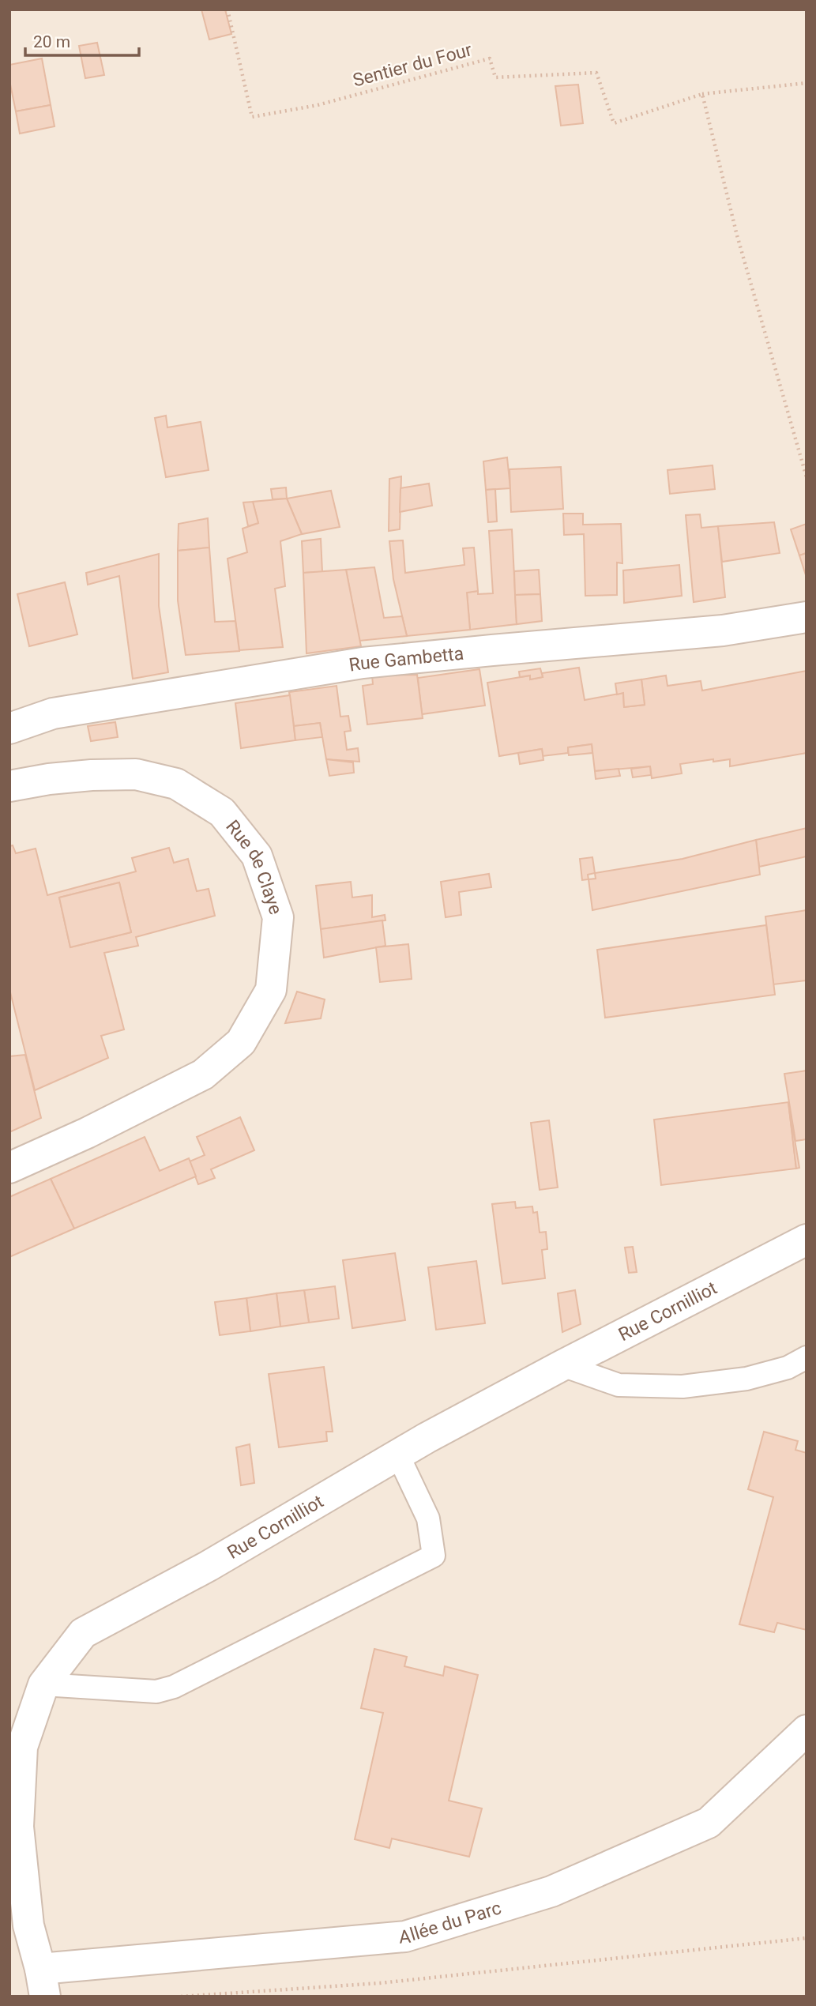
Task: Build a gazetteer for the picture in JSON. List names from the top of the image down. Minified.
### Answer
{"streets":{"street":["Rue Gambetta","Rue de Claye","Rue Cornilliot","Allée du Parc"],"path":["Sentier du Four"]},"crossings":[["Rue Cornilliot","Allée du Parc"]],"scale_bar":"20 m"}
